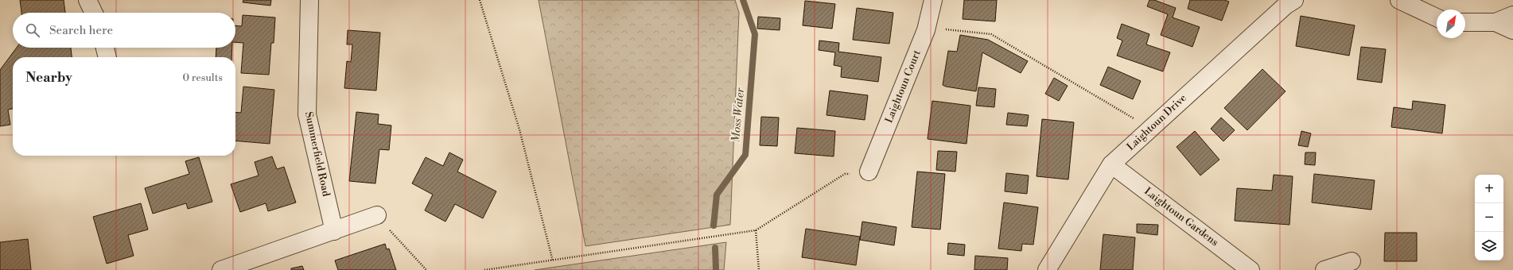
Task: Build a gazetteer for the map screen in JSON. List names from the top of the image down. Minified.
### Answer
{"streets":{"street":["Laightoun Court","Laightoun Drive","Summerfield Road","Laightoun Gardens"]},"crossings":[["Laightoun Drive","Laightoun Gardens"]],"water":["Moss Water"],"north":"top right","page":{"search":"Search here","heading":["Nearby","0 results"],"map_buttons":["+","−"]}}
